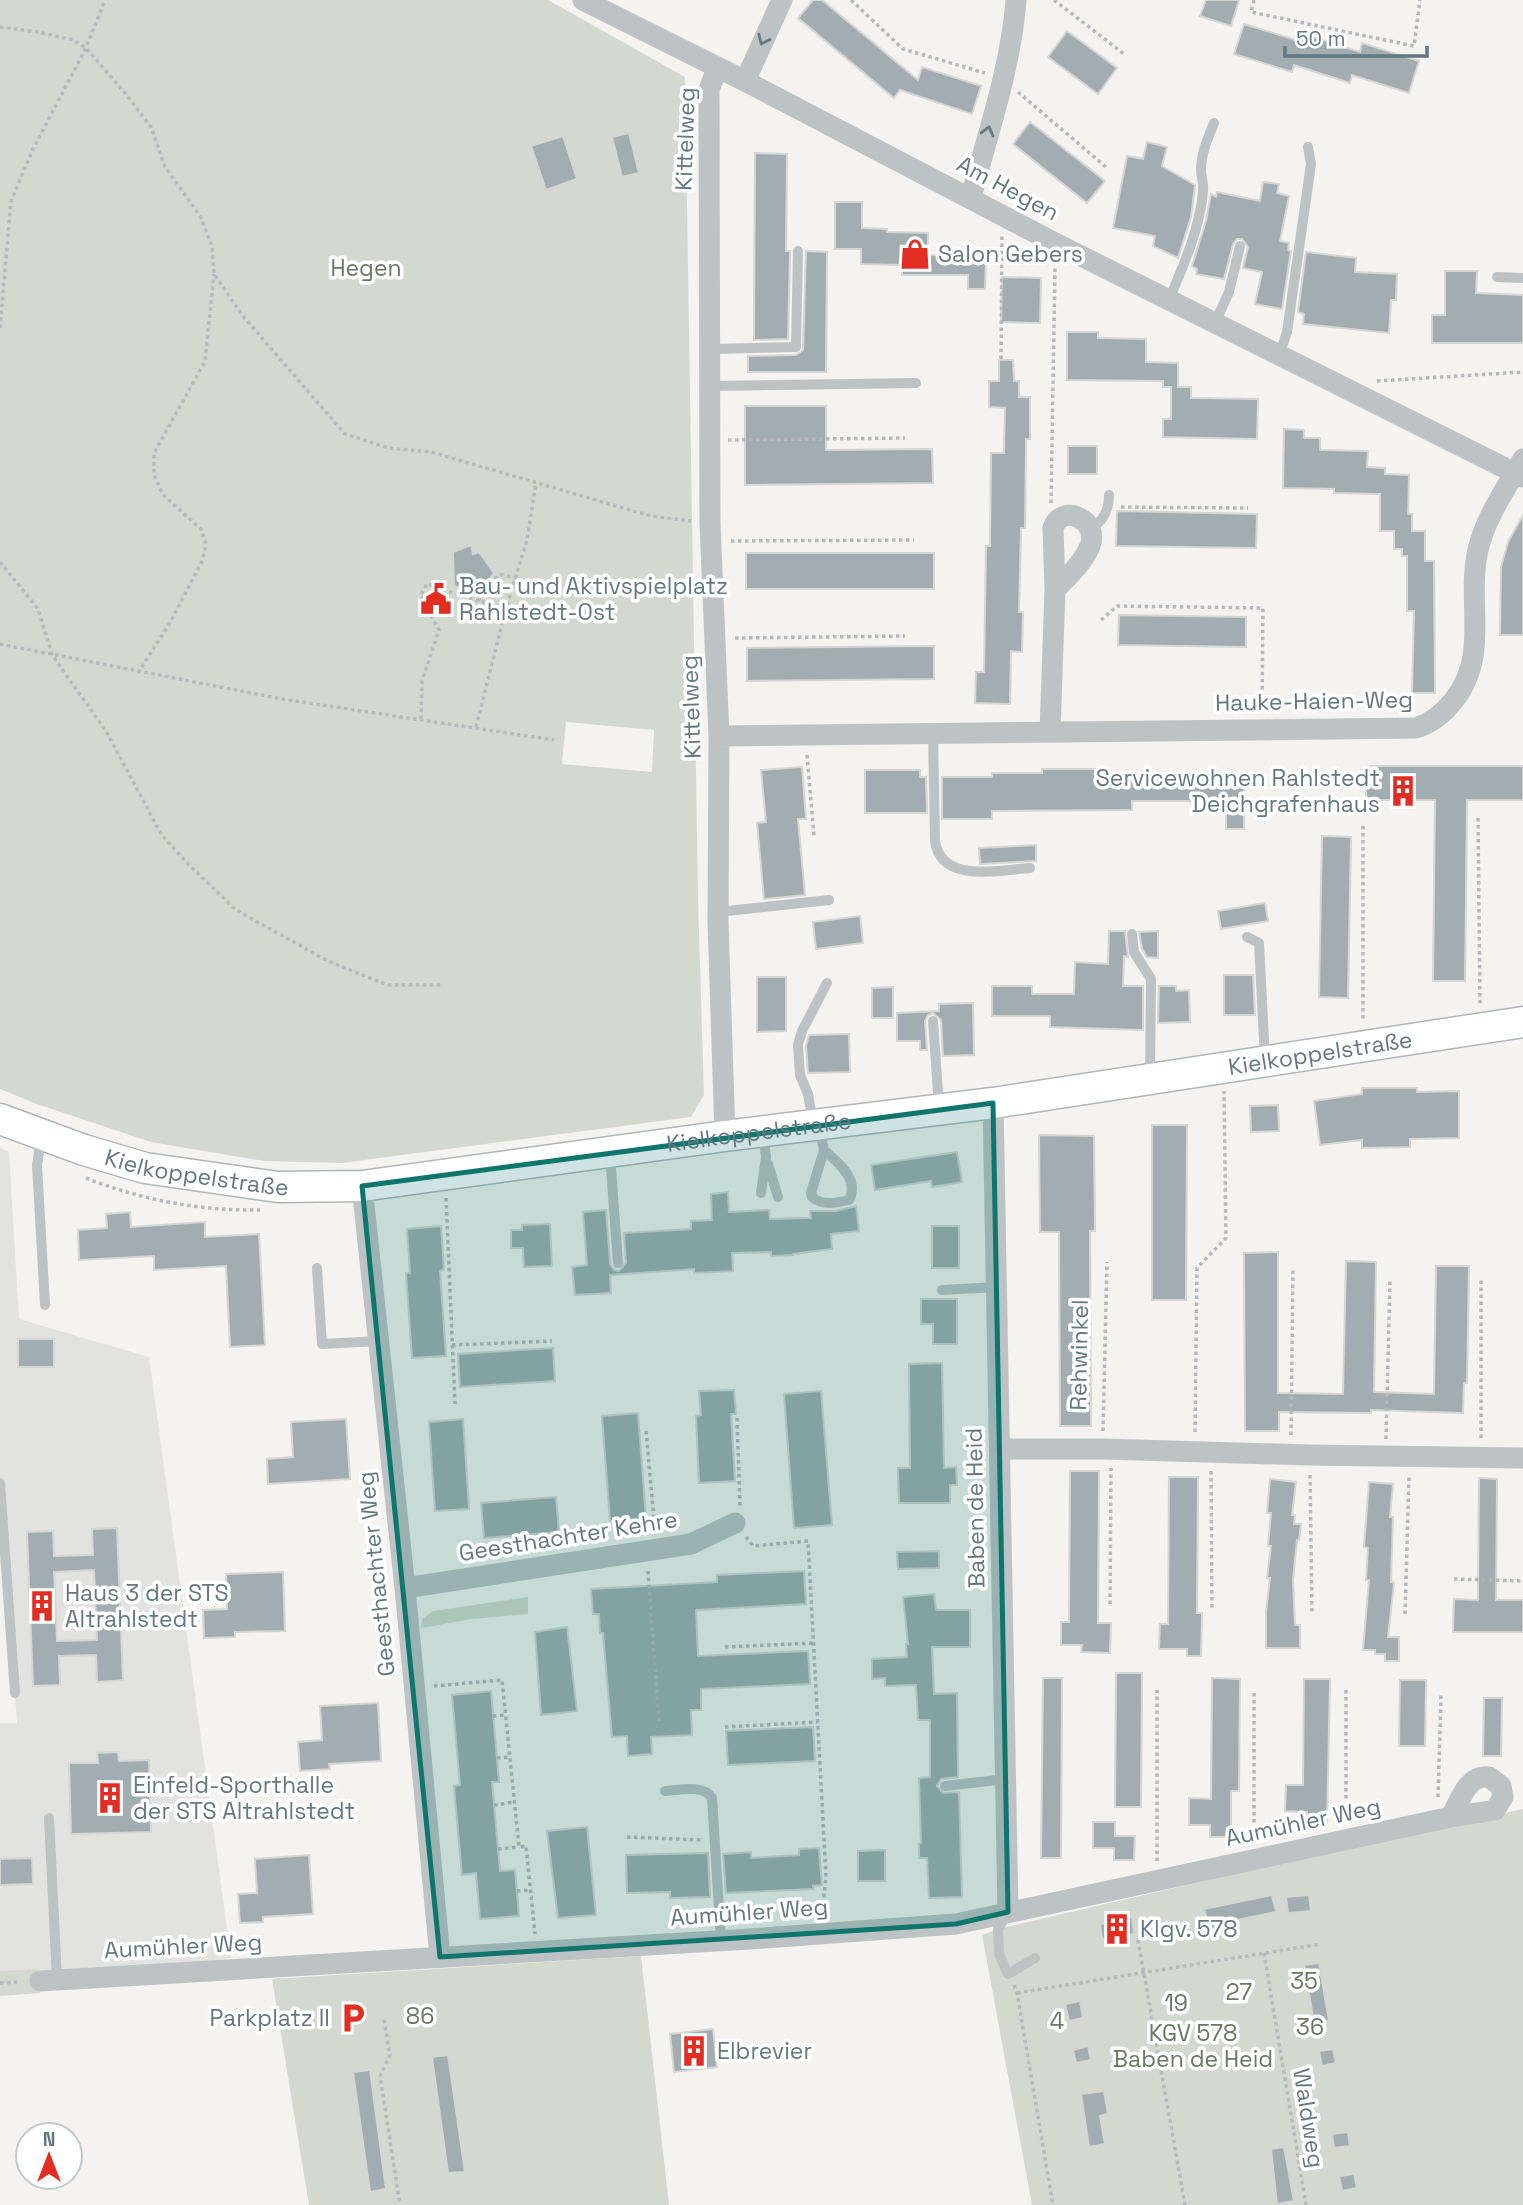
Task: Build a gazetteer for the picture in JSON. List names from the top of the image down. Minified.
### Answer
{"streets":{"street":["Kittelweg","Am Hegen","Hauke-Haien-Weg","Kielkoppelstraße","Baben de Heid","Geesthachter Kehre","Geesthachter Weg","Aumühler Weg"],"path":["Rehwinkel","Waldweg"]},"crossings":[["Kittelweg","Am Hegen"],["Kittelweg","Hauke-Haien-Weg"],["Kittelweg","Kielkoppelstraße"],["Am Hegen","Hauke-Haien-Weg"],["Kielkoppelstraße","Baben de Heid"],["Kielkoppelstraße","Geesthachter Weg"],["Baben de Heid","Aumühler Weg"],["Geesthachter Kehre","Geesthachter Weg"],["Geesthachter Weg","Aumühler Weg"]],"parks":["Hegen","35","27","19","86","4","36","KGV 578 Baben de Heid"],"places":{"shop":["Salon Gebers"],"public building":["Bau- und Aktivspielplatz Rahlstedt-Ost"],"building":["Servicewohnen Rahlstedt Deichgrafenhaus","Haus 3 der STS Altrahlstedt","Einfeld-Sporthalle der STS Altrahlstedt","Klgv. 578","Elbrevier"],"parking":["Parkplatz II"]},"scale_bar":"50 m","north":"top"}
